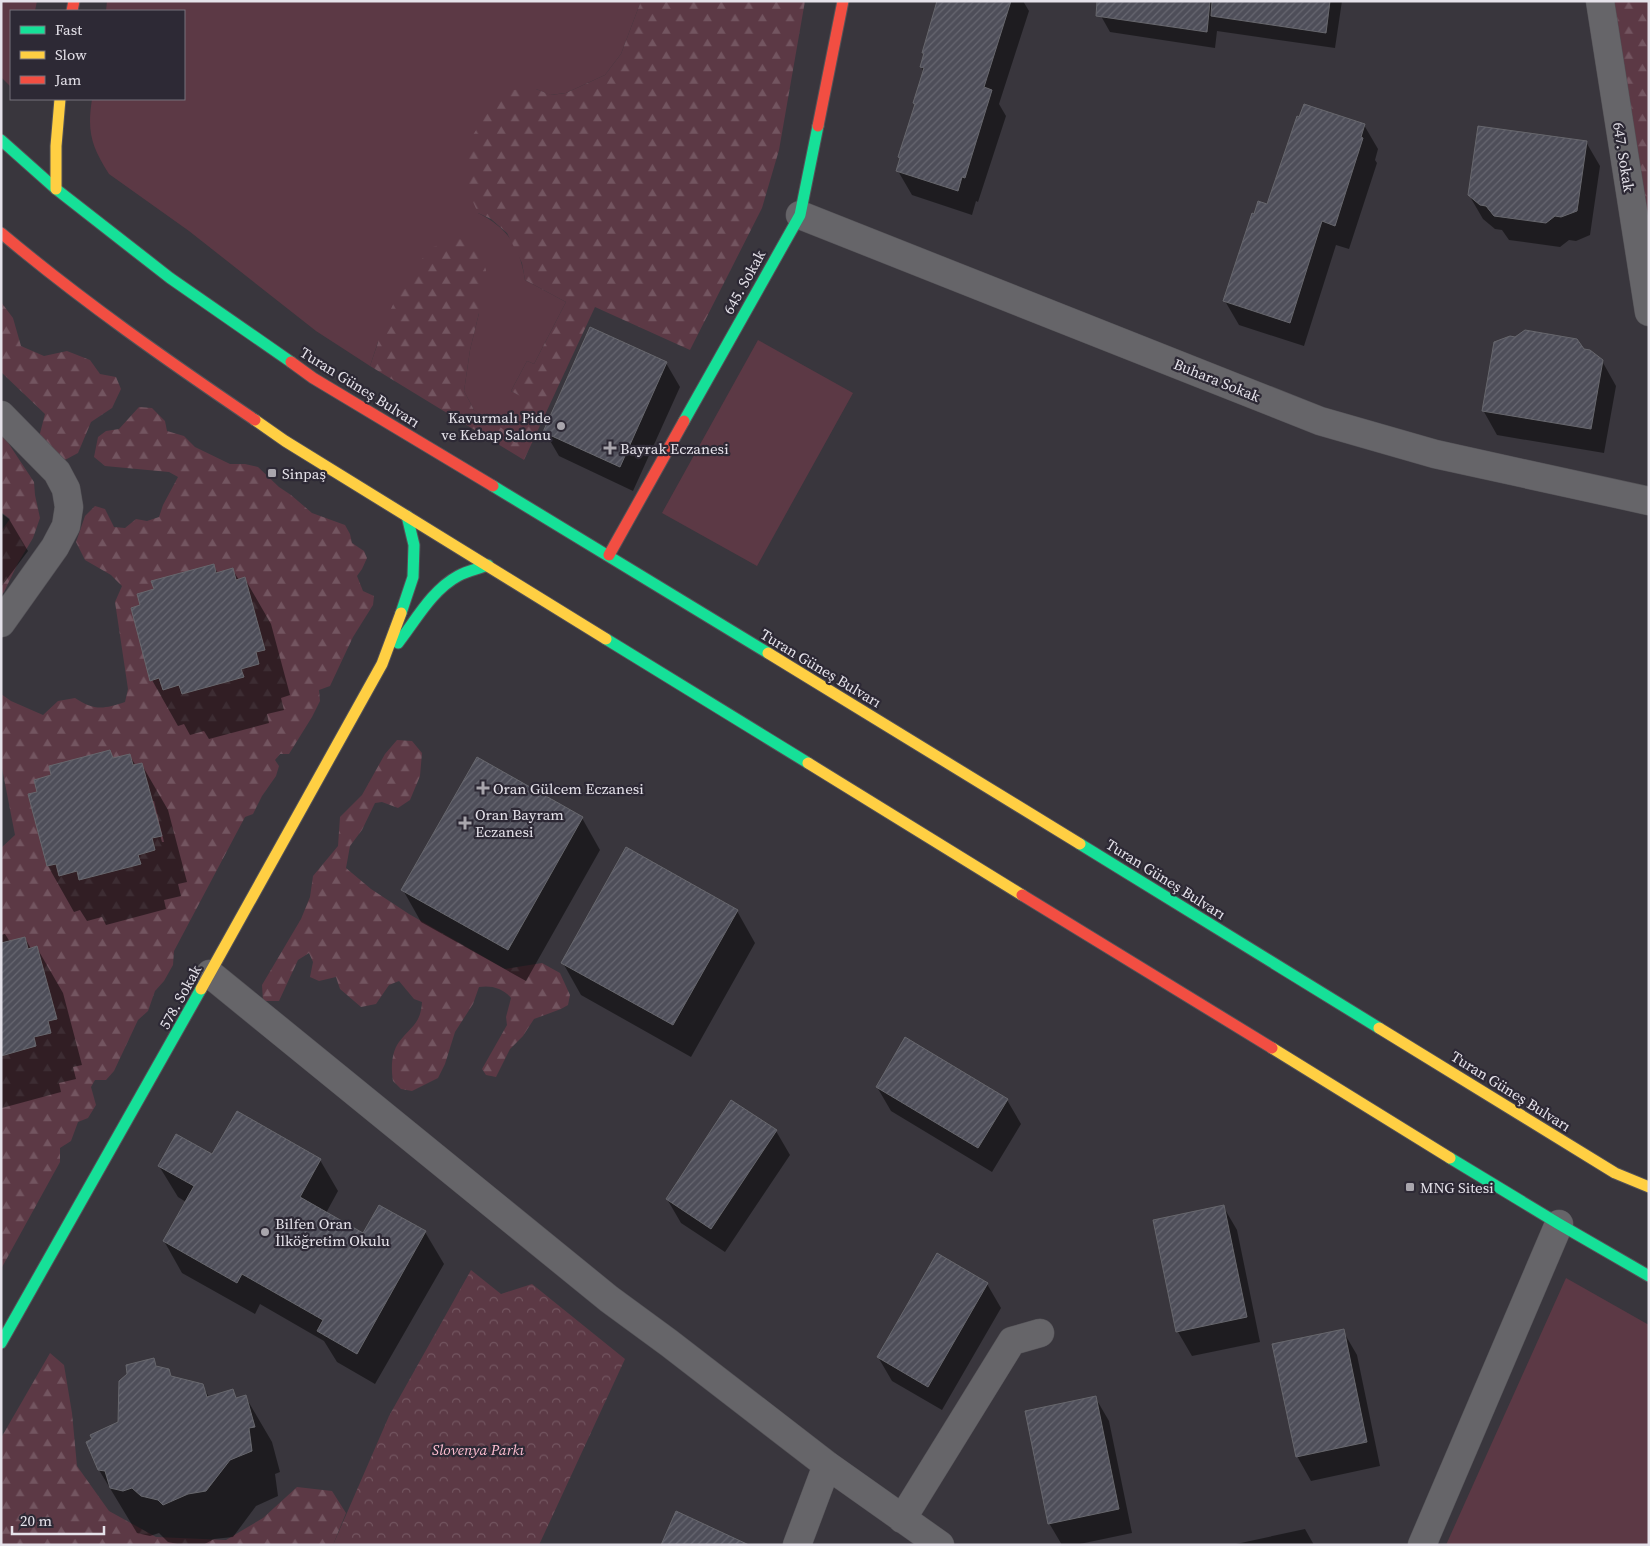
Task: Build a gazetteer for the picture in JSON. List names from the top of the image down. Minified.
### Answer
{"streets":{"main road":["645. Sokak","Turan Güneş Bulvarı","578. Sokak"],"street":["647. Sokak","Buhara Sokak"]},"crossings":[["645. Sokak","Buhara Sokak"],["645. Sokak","Turan Güneş Bulvarı"]],"parks":["Slovenya Parkı"],"places":{"other":["Kavurmalı Pide ve Kebap Salonu","Bilfen Oran İlköğretim Okulu"],"health":["Bayrak Eczanesi","Oran Gülcem Eczanesi","Oran Bayram Eczanesi"],"transit":["Sinpaş","MNG Sitesi"]},"legend":["Fast","Slow","Jam"],"scale_bar":"20 m"}
